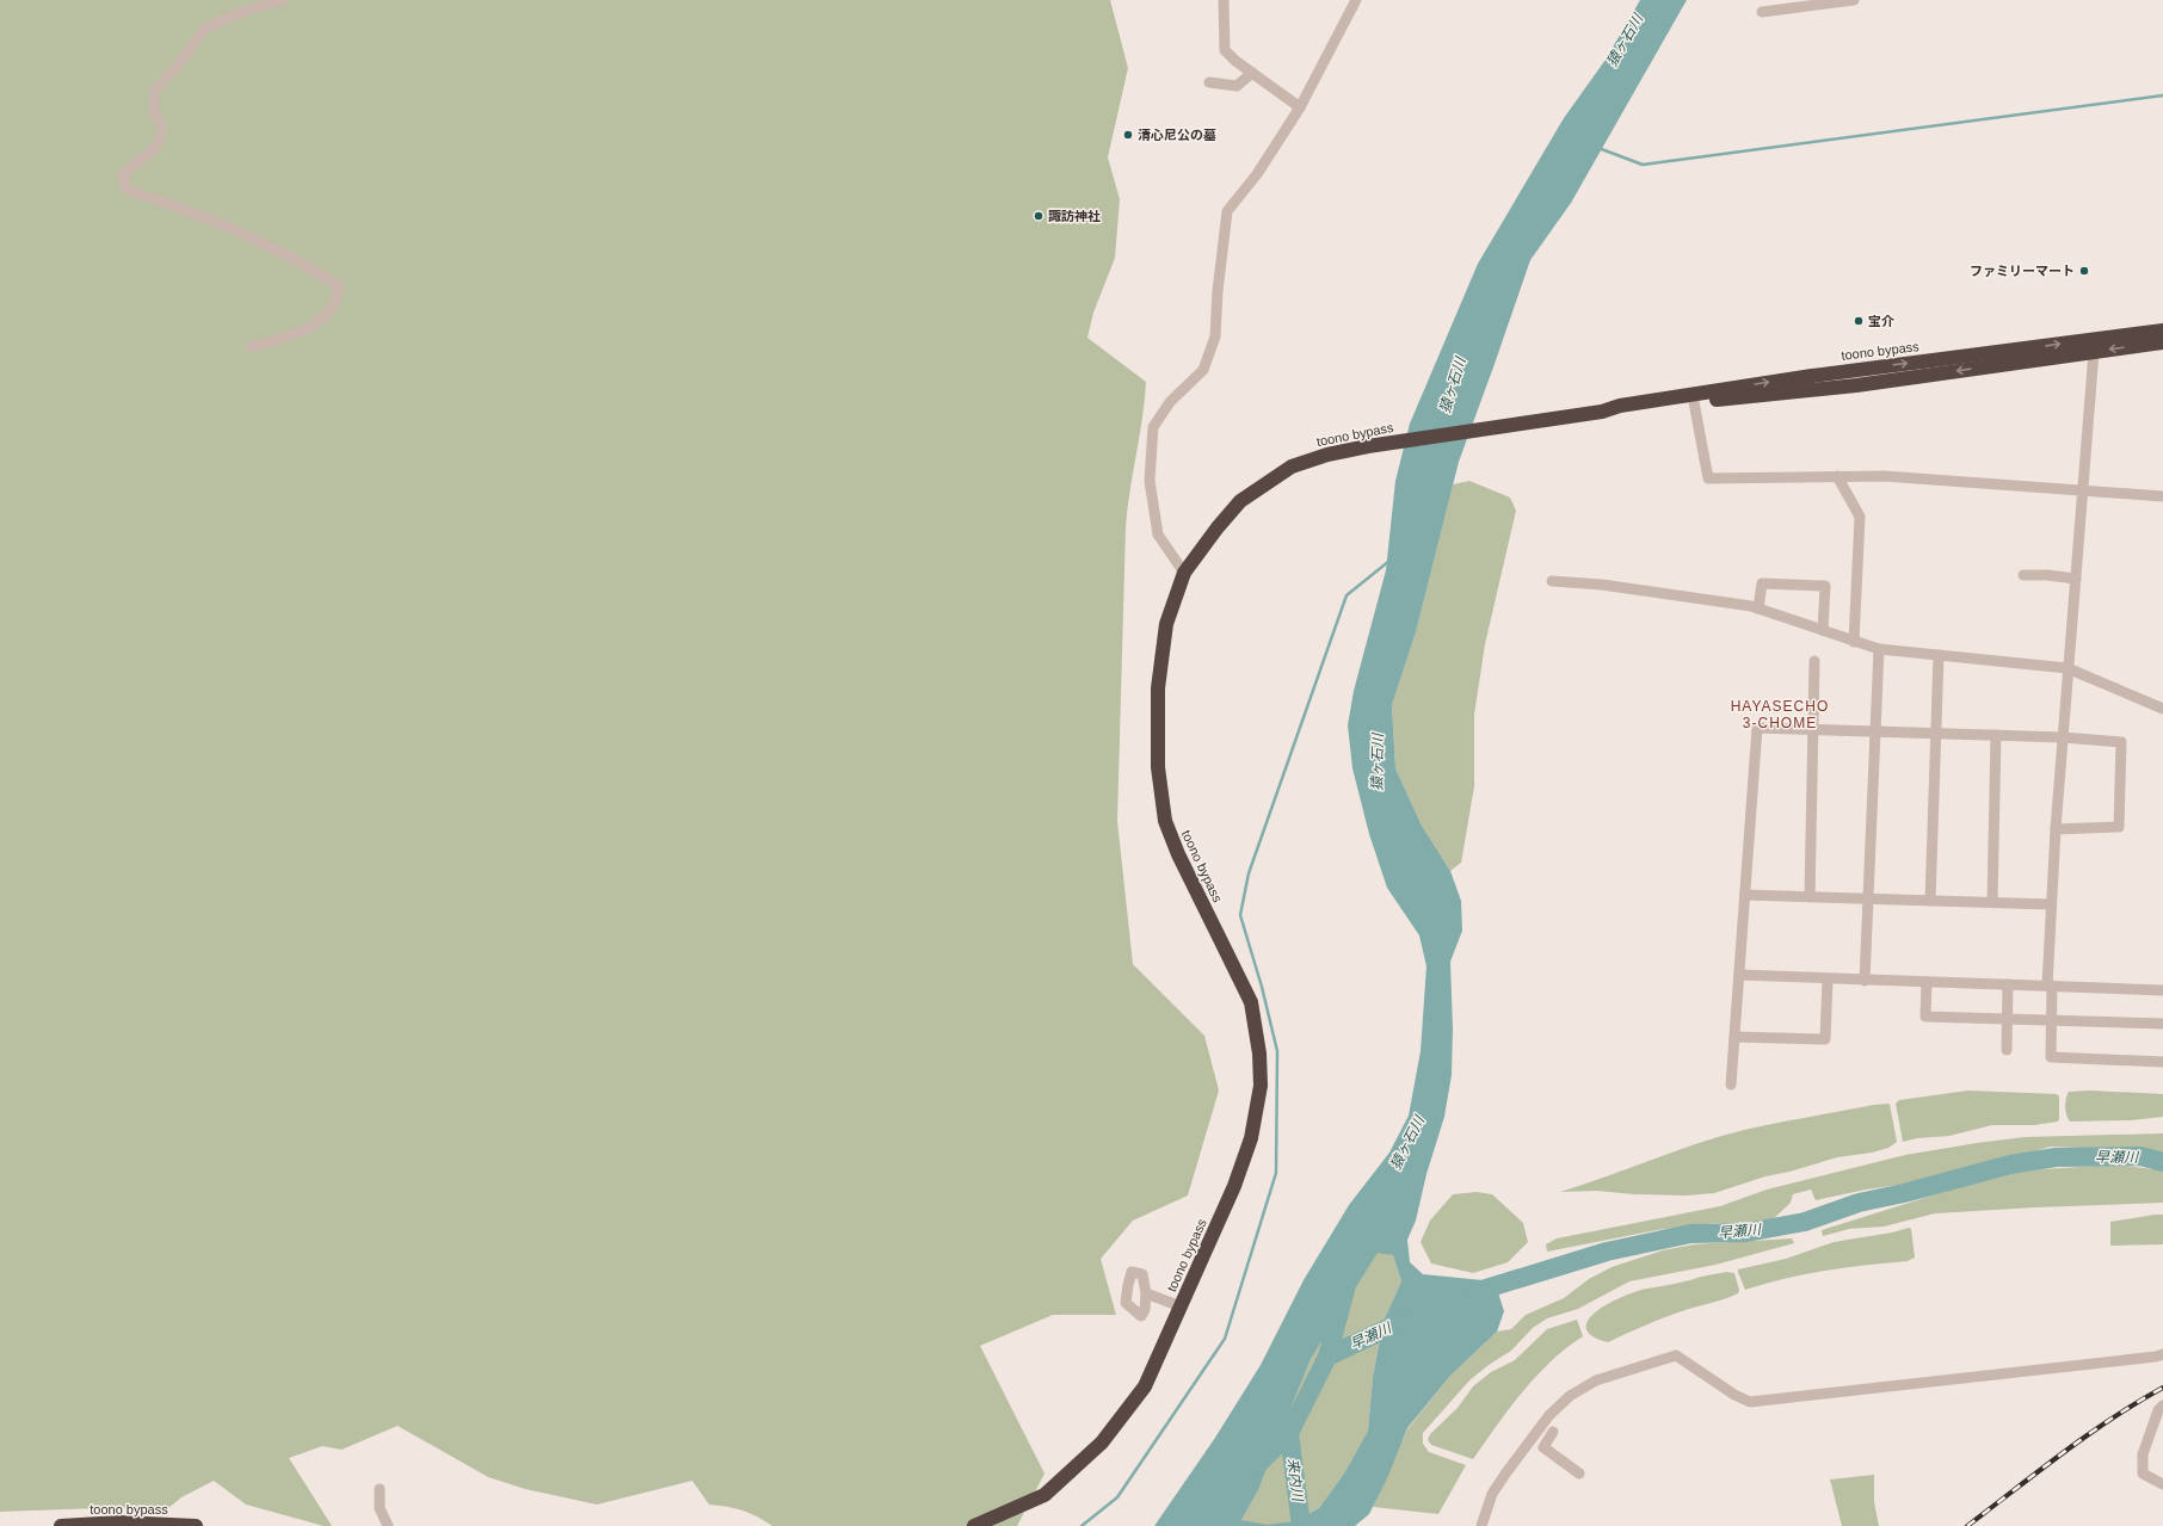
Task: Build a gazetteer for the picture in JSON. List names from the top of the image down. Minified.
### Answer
{"streets":{"highway":["toono bypass"]},"districts":["HAYASECHO 3-CHOME"],"water":["猿ヶ石川","早瀬川","来内川"],"places":["清心尼公の墓","諏訪神社","ファミリーマート","宝介"]}
